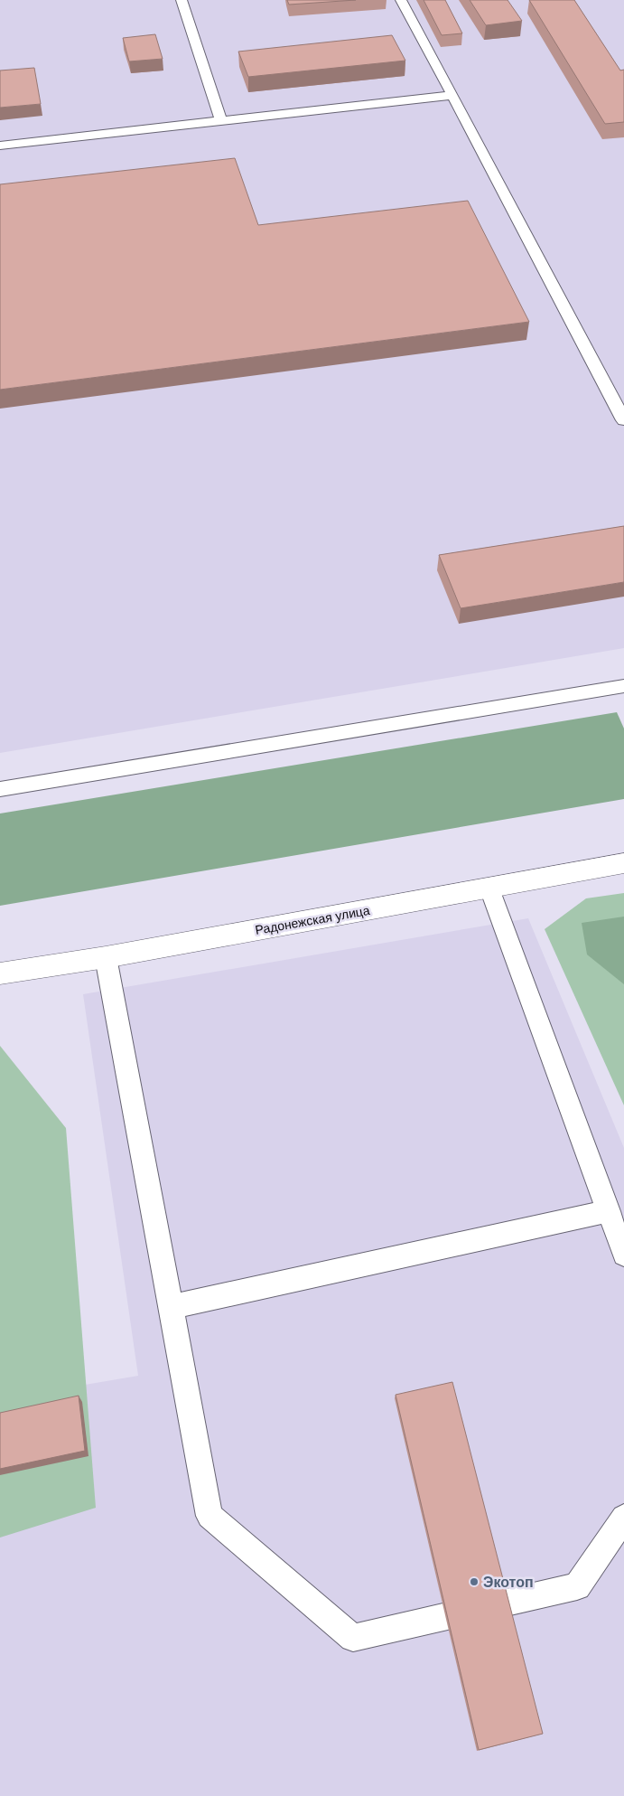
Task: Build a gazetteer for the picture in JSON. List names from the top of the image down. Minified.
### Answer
{"streets":{"street":["Радонежская улица"]},"places":["Экотоп"]}
